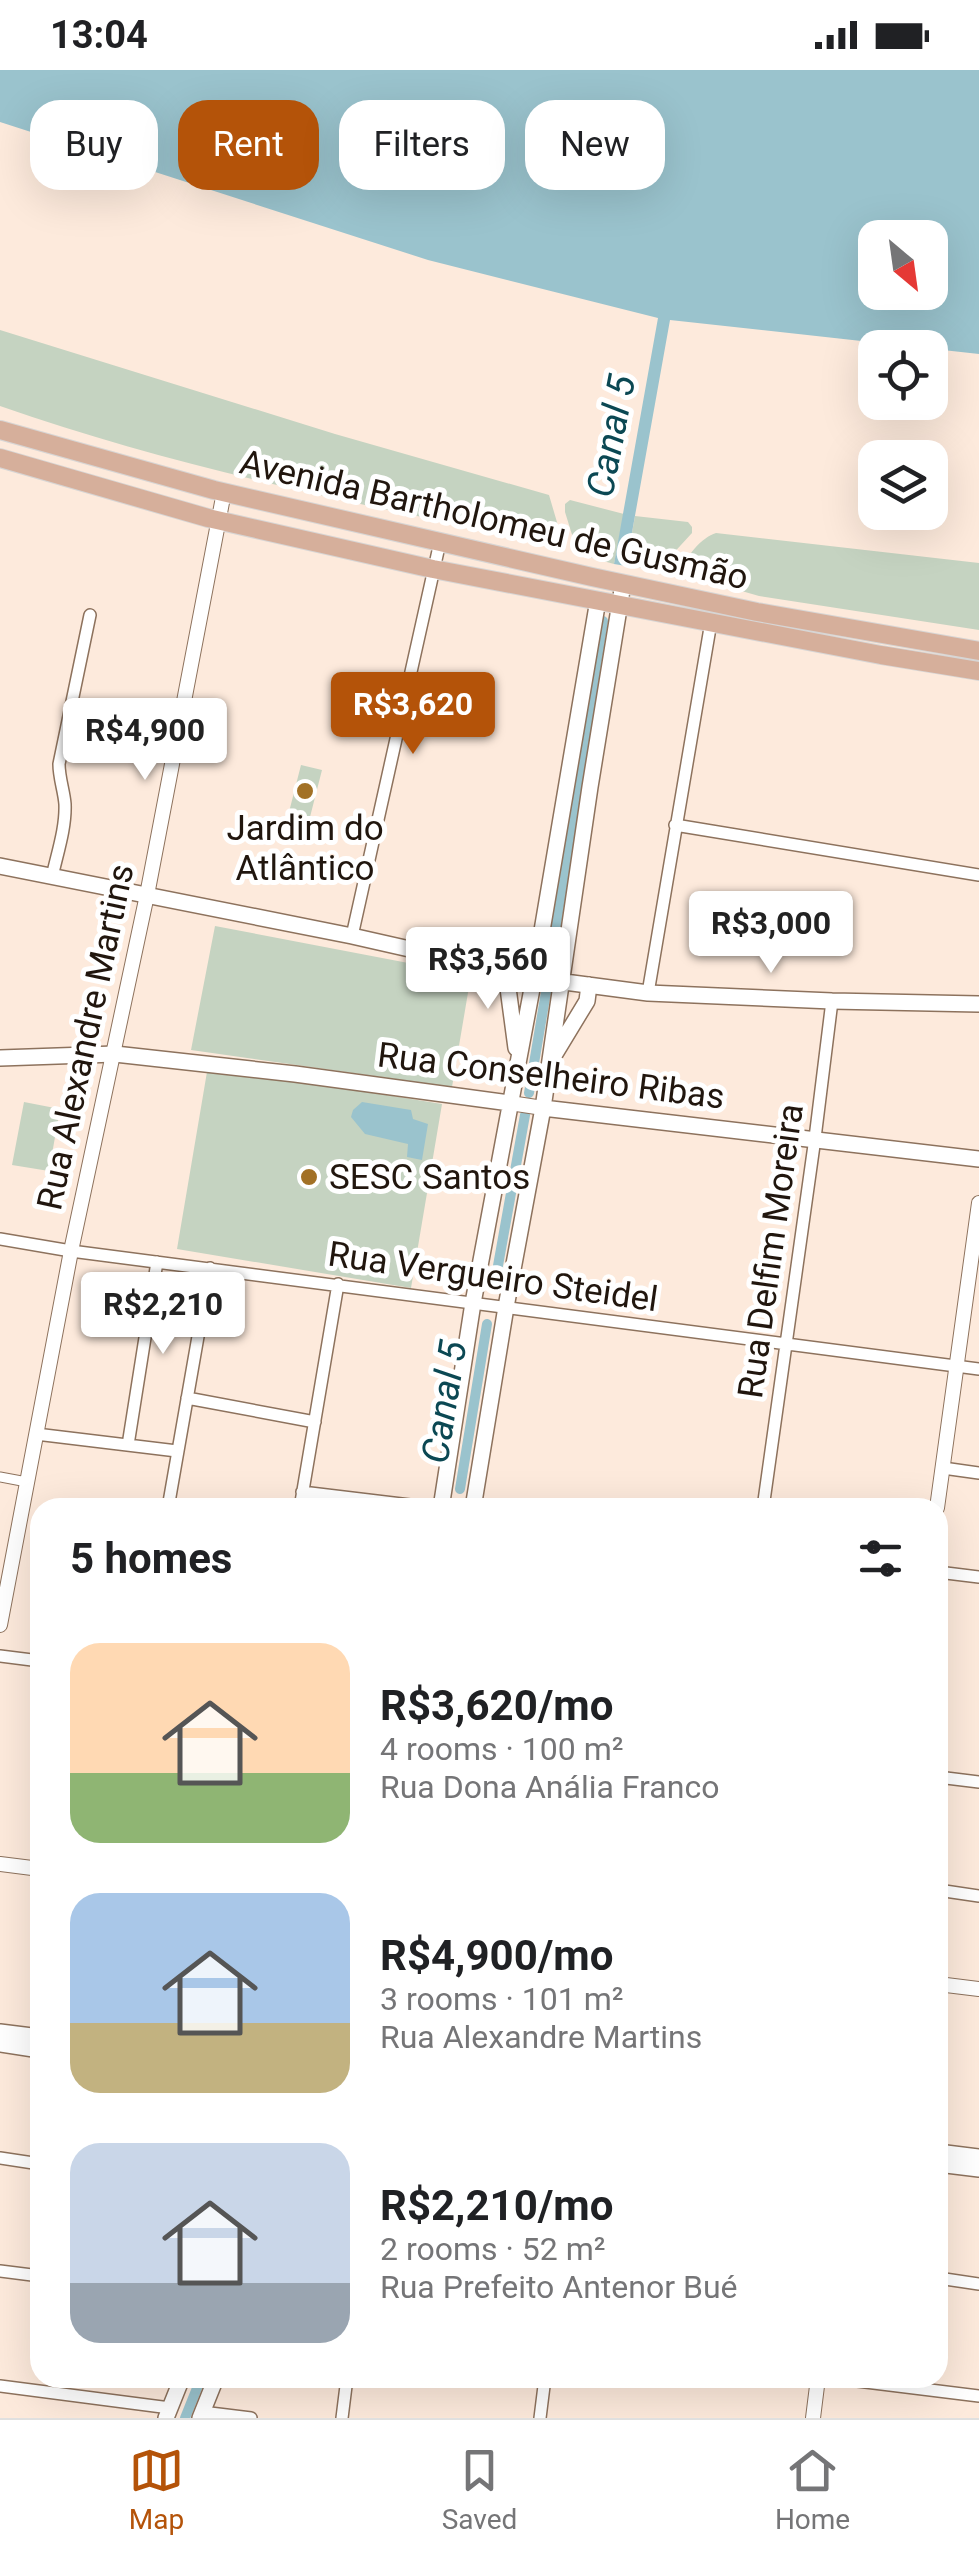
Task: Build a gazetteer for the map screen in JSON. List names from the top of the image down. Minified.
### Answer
{"streets":{"main road":["Avenida Bartholomeu de Gusmão","Rua Conselheiro Ribas"],"street":["Rua Alexandre Martins","Rua Delfim Moreira","Rua Vergueiro Steidel"]},"crossings":[["Avenida Bartholomeu de Gusmão","Rua Alexandre Martins"],["Rua Alexandre Martins","Rua Conselheiro Ribas"],["Rua Alexandre Martins","Rua Vergueiro Steidel"],["Rua Conselheiro Ribas","Rua Delfim Moreira"],["Rua Delfim Moreira","Rua Vergueiro Steidel"]],"water":["Canal 5"],"places":["Jardim do Atlântico","SESC Santos"],"north":"bottom right","page":{"status":"13:04","chip":["Buy","Rent","Filters","New"],"price":["R$3,620","R$4,900","R$3,000","R$3,560","R$2,210"],"heading":"5 homes","list":[{"name":"R$3,620/mo","note":"4 rooms · 100 m² · Rua Dona Anália Franco"},{"name":"R$4,900/mo","note":"3 rooms · 101 m² · Rua Alexandre Martins"},{"name":"R$2,210/mo","note":"2 rooms · 52 m² · Rua Prefeito Antenor Bué"}],"tabs":["Map","Saved","Home"]}}
